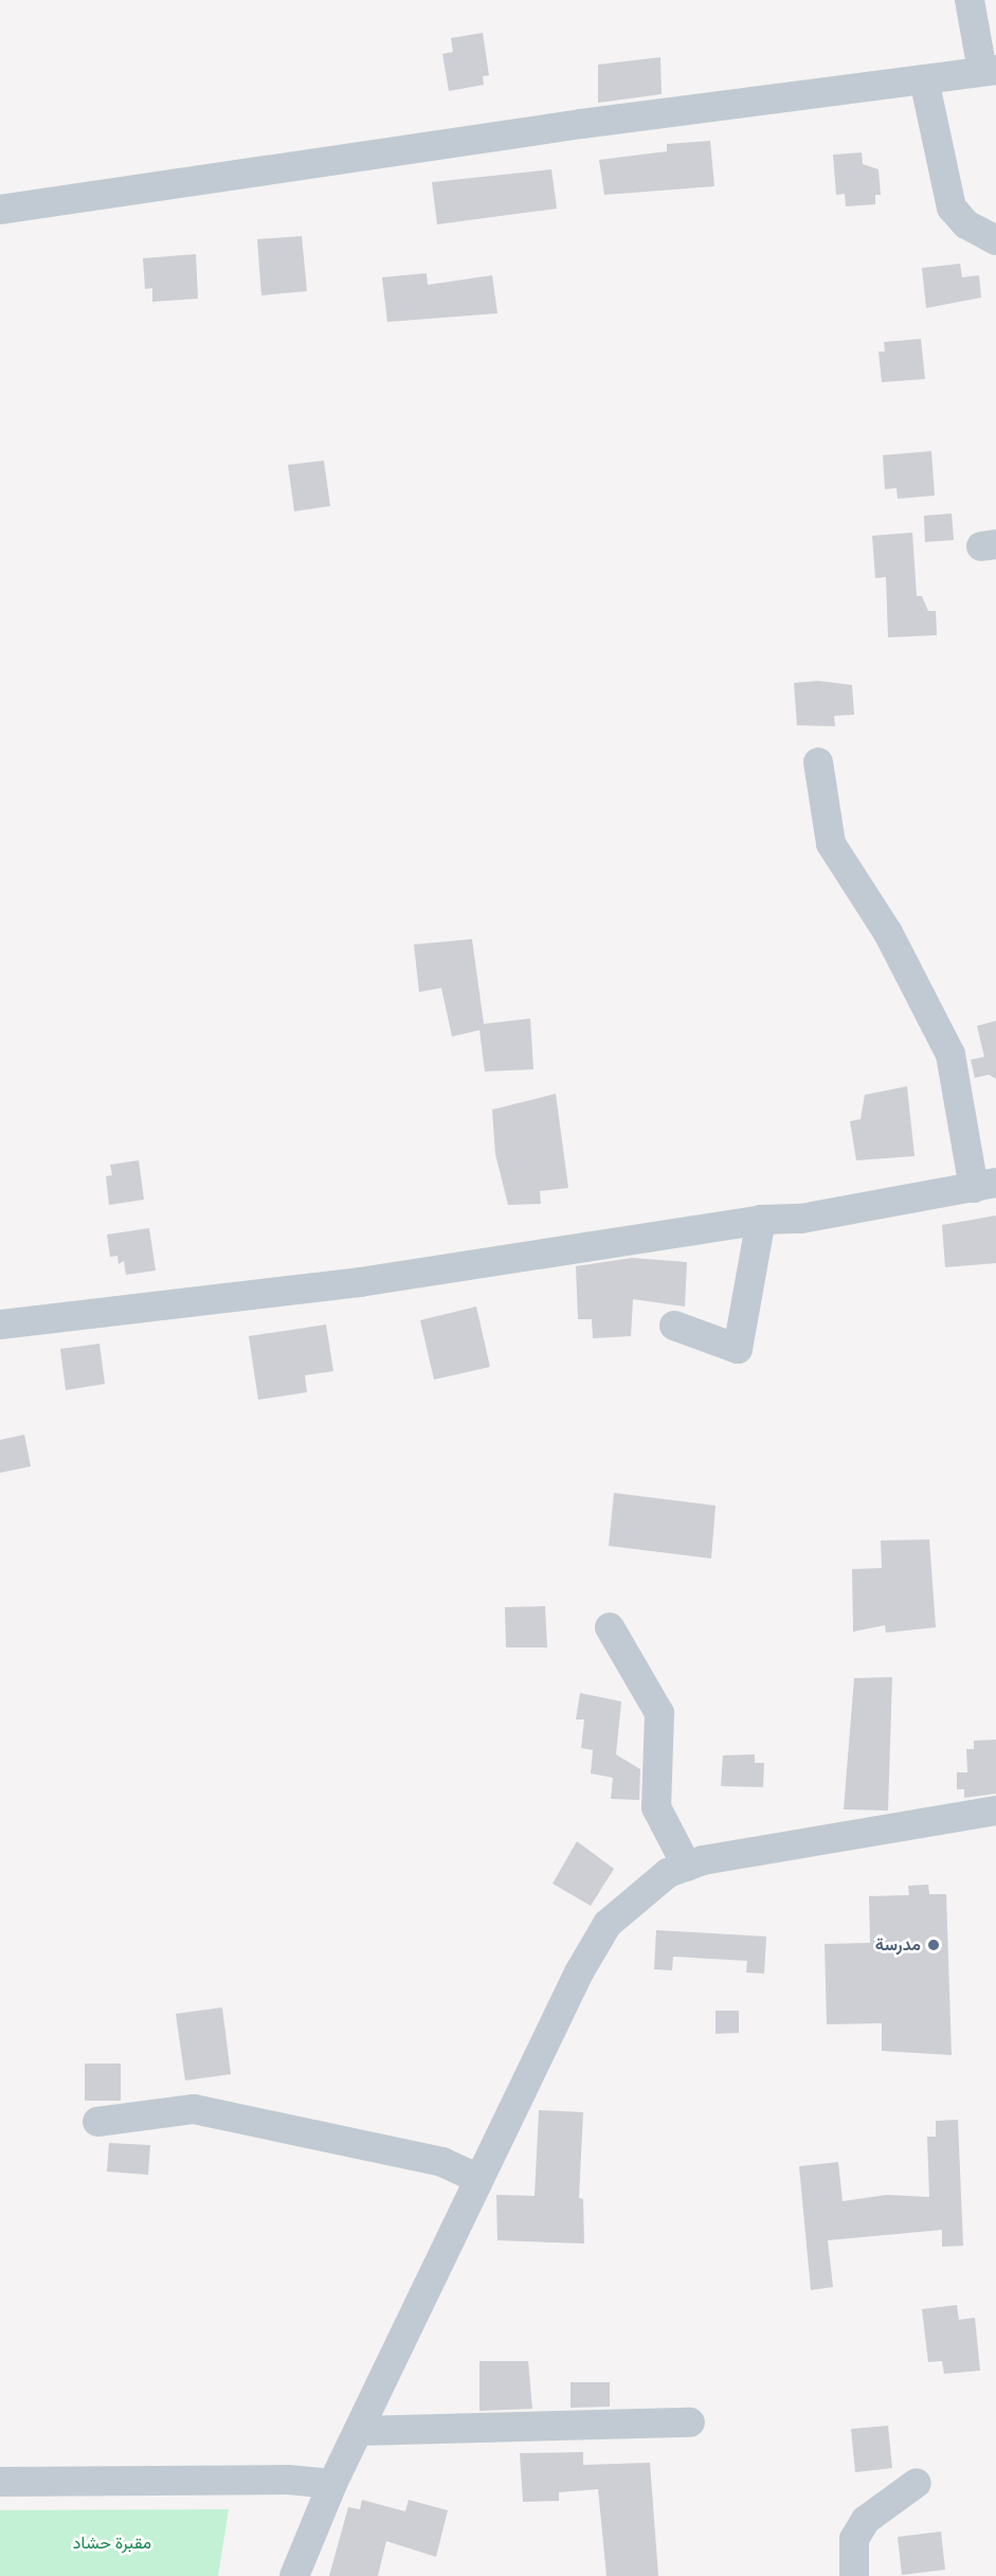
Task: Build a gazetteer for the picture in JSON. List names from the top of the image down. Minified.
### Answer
{"parks":["مقبرة حشاد"],"places":["مدرسة"]}
